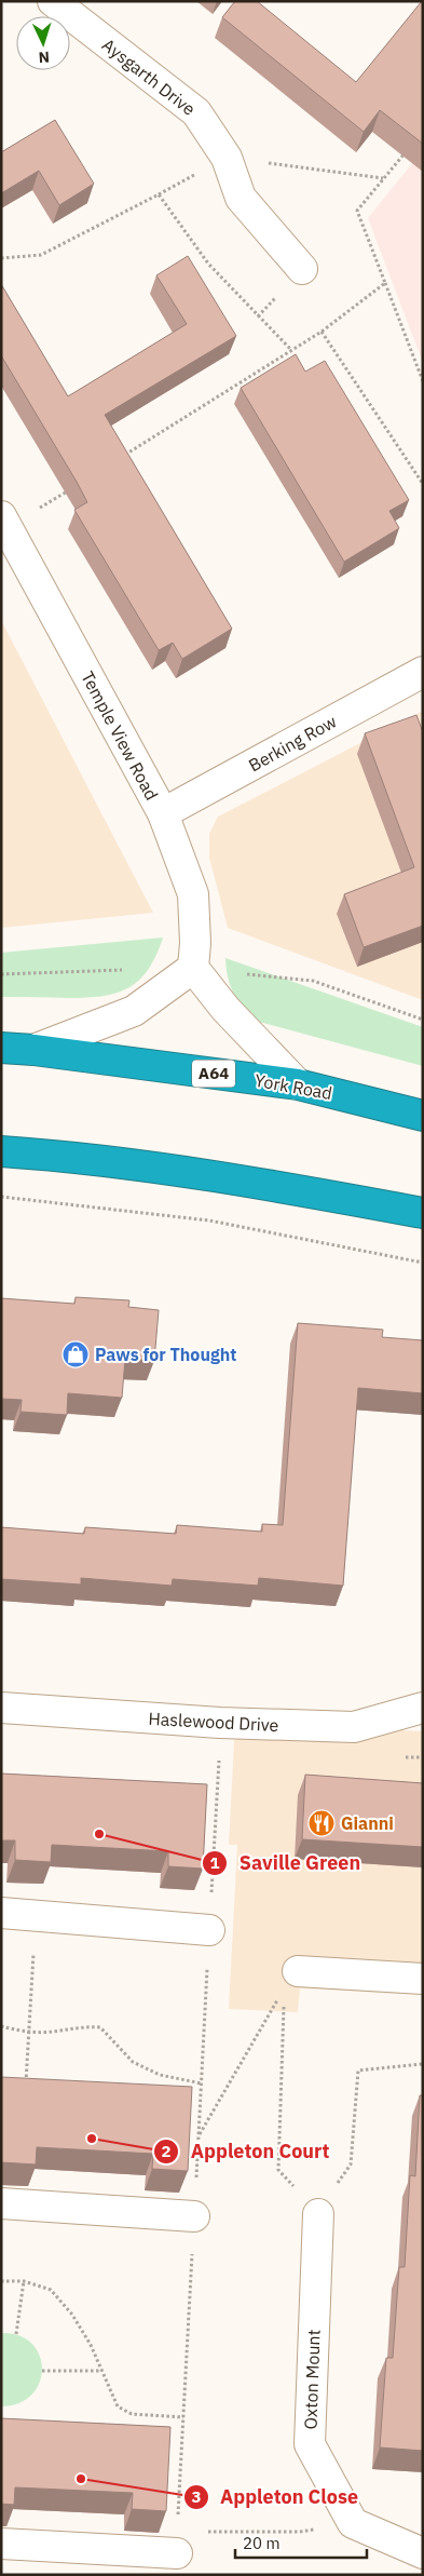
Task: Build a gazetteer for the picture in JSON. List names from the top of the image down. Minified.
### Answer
{"streets":{"highway":["A64","York Road"],"street":["Aysgarth Drive","Temple View Road","Berking Row","Haslewood Drive","Oxton Mount"]},"crossings":[["Temple View Road","Berking Row"]],"places":{"shop":["Paws for Thought"],"restaurant":["Gianni"],"other":["Saville Green","Appleton Court","Appleton Close"]},"scale_bar":"20 m","north":"bottom"}
